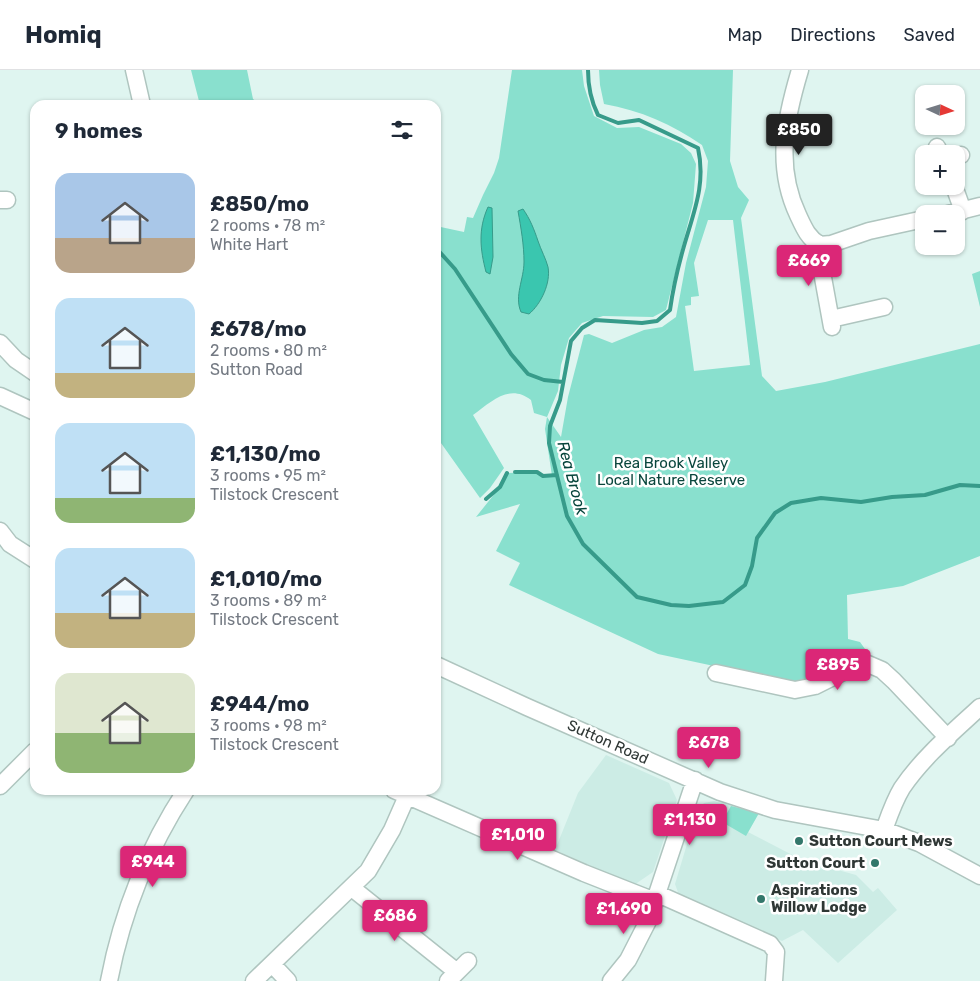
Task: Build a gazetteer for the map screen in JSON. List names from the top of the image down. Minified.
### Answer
{"streets":{"street":["Sutton Road"]},"water":["Rea Brook"],"parks":["Rea Brook Valley Local Nature Reserve"],"places":["Sutton Court Mews","Sutton Court","Aspirations Willow Lodge"],"north":"right","page":{"header":"Homiq","nav":["Map","Directions","Saved"],"map_buttons":["+","−"],"heading":"9 homes","price":["£850","£669","£895","£678","£1,130","£1,010","£944","£1,690","£686"],"list":[{"name":"£850/mo","note":"2 rooms · 78 m² · White Hart"},{"name":"£678/mo","note":"2 rooms · 80 m² · Sutton Road"},{"name":"£1,130/mo","note":"3 rooms · 95 m² · Tilstock Crescent"},{"name":"£1,010/mo","note":"3 rooms · 89 m² · Tilstock Crescent"},{"name":"£944/mo","note":"3 rooms · 98 m² · Tilstock Crescent"}]}}
